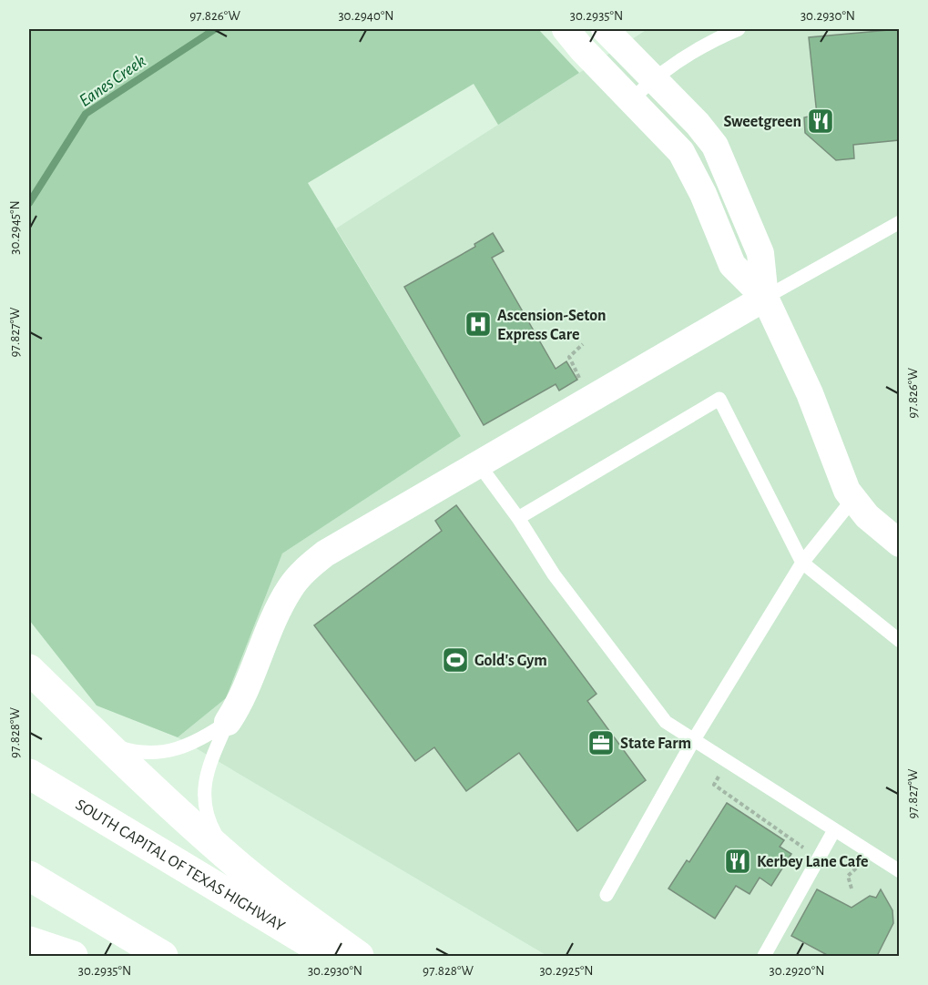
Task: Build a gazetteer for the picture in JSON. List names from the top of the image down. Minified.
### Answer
{"streets":{"highway":["SOUTH CAPITAL OF TEXAS HIGHWAY"]},"water":["Eanes Creek"],"places":{"restaurant":["Sweetgreen","Kerbey Lane Cafe"],"hospital":["Ascension-Seton Express Care"],"sports":["Gold's Gym"],"office":["State Farm"]},"coordinates":["97.826°W","30.2940°N","30.2935°N","30.2930°N","30.2945°N","97.827°W","97.828°W","30.2925°N","30.2920°N"]}
